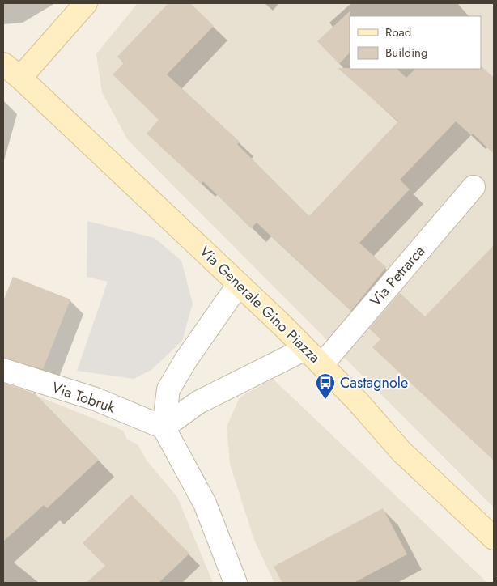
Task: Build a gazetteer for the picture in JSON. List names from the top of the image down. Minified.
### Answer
{"streets":{"main road":["Via Generale Gino Piazza"],"street":["Via Petrarca","Via Tobruk"]},"crossings":[["Via Petrarca","Via Generale Gino Piazza"]],"places":{"bus stop":["Castagnole"]},"legend":["Road","Building"]}
